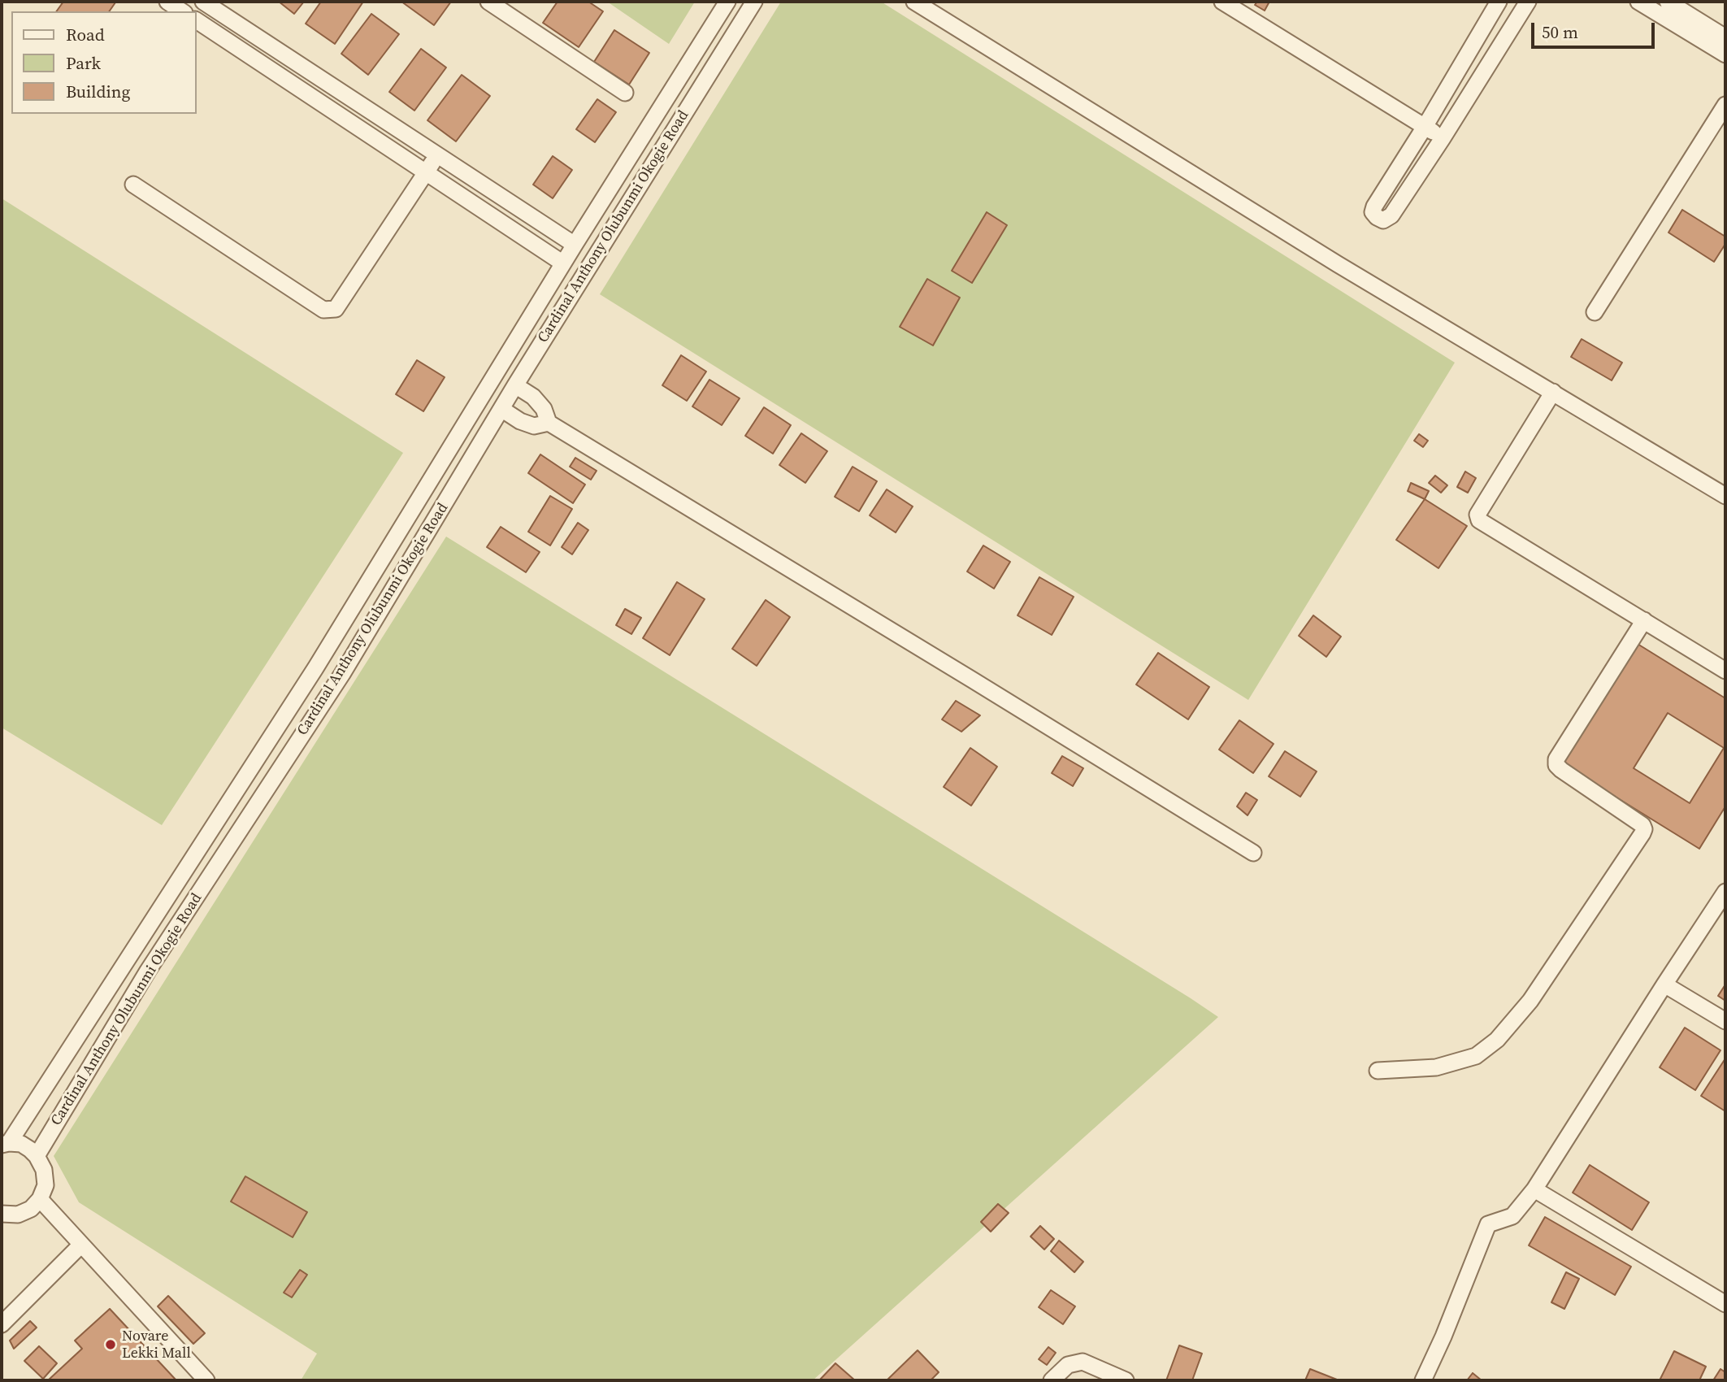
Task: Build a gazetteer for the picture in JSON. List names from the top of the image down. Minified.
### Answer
{"streets":{"street":["Cardinal Anthony Olubunmi Okogie Road"]},"places":["Novare Lekki Mall"],"legend":["Road","Park","Building"],"scale_bar":"50 m"}
